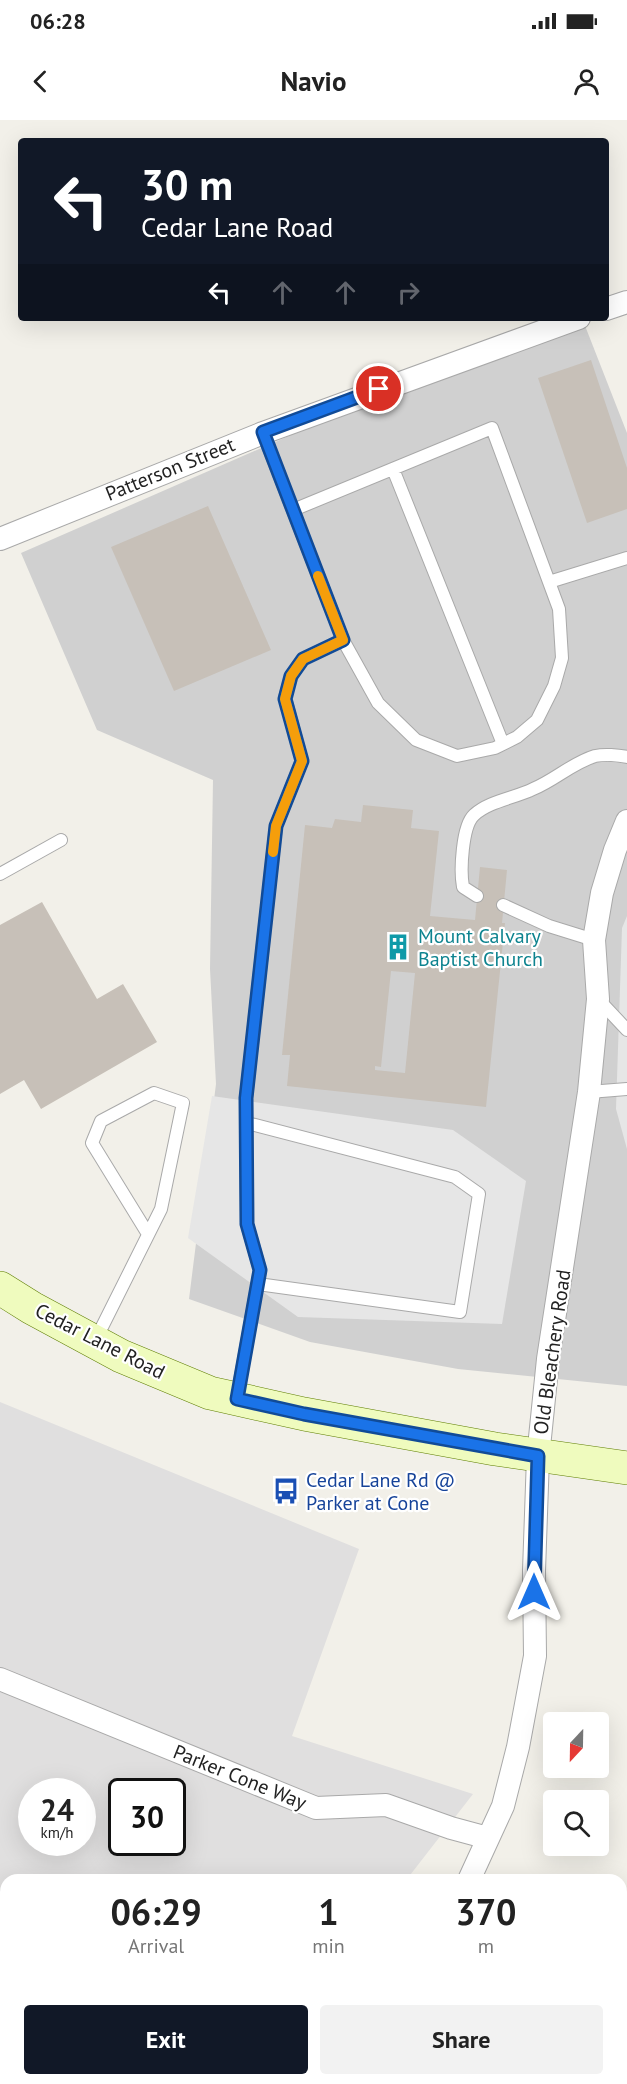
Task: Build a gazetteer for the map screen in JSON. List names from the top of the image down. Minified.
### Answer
{"streets":{"main road":["Cedar Lane Road"],"street":["Patterson Street","Old Bleachery Road","Parker Cone Way"]},"crossings":[["Cedar Lane Road","Old Bleachery Road"],["Old Bleachery Road","Parker Cone Way"]],"places":{"building":["Mount Calvary Baptist Church"],"bus stop":["Cedar Lane Rd @ Parker at Cone"]},"north":"bottom","page":{"status":"06:28","header":"Navio","turn":["30 m","Cedar Lane Road"],"speed":"24 km/h","limit":"30","eta":["06:29","Arrival","1","min","370","m"],"buttons":["Exit","Share"]}}
